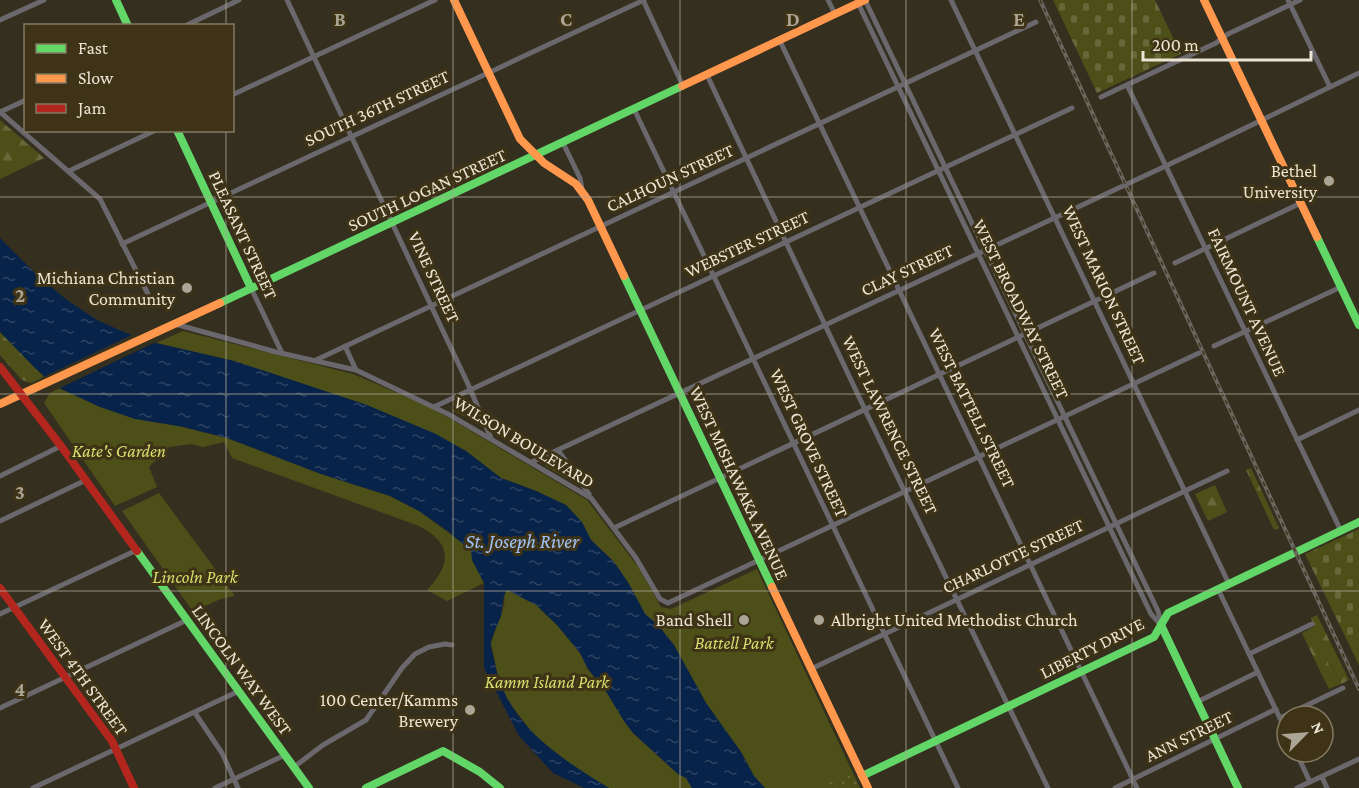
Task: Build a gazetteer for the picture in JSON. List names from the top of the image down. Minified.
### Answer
{"streets":{"street":["SOUTH 36TH STREET","CALHOUN STREET","SOUTH LOGAN STREET","PLEASANT STREET","WEBSTER STREET","CLAY STREET","VINE STREET","WEST MARION STREET","FAIRMOUNT AVENUE","WEST BROADWAY STREET","WEST BATTELL STREET","WEST LAWRENCE STREET","WILSON BOULEVARD","WEST GROVE STREET","WEST MISHAWAKA AVENUE","CHARLOTTE STREET","LIBERTY DRIVE","LINCOLN WAY WEST","WEST 4TH STREET","ANN STREET"]},"crossings":[["SOUTH 36TH STREET","PLEASANT STREET"],["SOUTH 36TH STREET","VINE STREET"],["SOUTH 36TH STREET","WEST MISHAWAKA AVENUE"],["CALHOUN STREET","VINE STREET"],["CALHOUN STREET","WEST MARION STREET"],["CALHOUN STREET","WEST BROADWAY STREET"],["CALHOUN STREET","WEST BATTELL STREET"],["CALHOUN STREET","WEST LAWRENCE STREET"],["CALHOUN STREET","WILSON BOULEVARD"],["CALHOUN STREET","WEST GROVE STREET"],["CALHOUN STREET","WEST MISHAWAKA AVENUE"],["SOUTH LOGAN STREET","PLEASANT STREET"],["SOUTH LOGAN STREET","VINE STREET"],["SOUTH LOGAN STREET","WEST BROADWAY STREET"],["SOUTH LOGAN STREET","WEST BATTELL STREET"],["SOUTH LOGAN STREET","WEST LAWRENCE STREET"],["SOUTH LOGAN STREET","WILSON BOULEVARD"],["SOUTH LOGAN STREET","WEST GROVE STREET"],["SOUTH LOGAN STREET","WEST MISHAWAKA AVENUE"],["SOUTH LOGAN STREET","LINCOLN WAY WEST"],["PLEASANT STREET","WILSON BOULEVARD"],["WEBSTER STREET","VINE STREET"],["WEBSTER STREET","WEST MARION STREET"],["WEBSTER STREET","WEST BROADWAY STREET"],["WEBSTER STREET","WEST BATTELL STREET"],["WEBSTER STREET","WEST LAWRENCE STREET"],["WEBSTER STREET","WILSON BOULEVARD"],["WEBSTER STREET","WEST GROVE STREET"],["WEBSTER STREET","WEST MISHAWAKA AVENUE"],["CLAY STREET","WEST MARION STREET"],["CLAY STREET","FAIRMOUNT AVENUE"],["CLAY STREET","WEST BROADWAY STREET"],["CLAY STREET","WEST BATTELL STREET"],["CLAY STREET","WEST LAWRENCE STREET"],["CLAY STREET","WILSON BOULEVARD"],["CLAY STREET","WEST GROVE STREET"],["CLAY STREET","WEST MISHAWAKA AVENUE"],["VINE STREET","WILSON BOULEVARD"],["WEST MARION STREET","CHARLOTTE STREET"],["WEST MARION STREET","LIBERTY DRIVE"],["FAIRMOUNT AVENUE","LIBERTY DRIVE"],["WEST BROADWAY STREET","CHARLOTTE STREET"],["WEST BROADWAY STREET","LIBERTY DRIVE"],["WEST BROADWAY STREET","ANN STREET"],["WEST BATTELL STREET","CHARLOTTE STREET"],["WEST BATTELL STREET","LIBERTY DRIVE"],["WEST BATTELL STREET","ANN STREET"],["WEST LAWRENCE STREET","CHARLOTTE STREET"],["WEST LAWRENCE STREET","LIBERTY DRIVE"],["WILSON BOULEVARD","WEST MISHAWAKA AVENUE"],["WEST GROVE STREET","CHARLOTTE STREET"],["WEST GROVE STREET","LIBERTY DRIVE"],["WEST MISHAWAKA AVENUE","CHARLOTTE STREET"],["WEST MISHAWAKA AVENUE","LIBERTY DRIVE"]],"water":["St. Joseph River"],"parks":["Kate's Garden","Lincoln Park","Battell Park","Kamm Island Park"],"places":["Bethel University","Michiana Christian Community","Band Shell","Albright United Methodist Church","100 Center/Kamms Brewery"],"legend":["Fast","Slow","Jam"],"scale_bar":"200 m","north":"top right","grid":{"columns":["B","C","D","E"],"rows":["2","3","4"]}}
